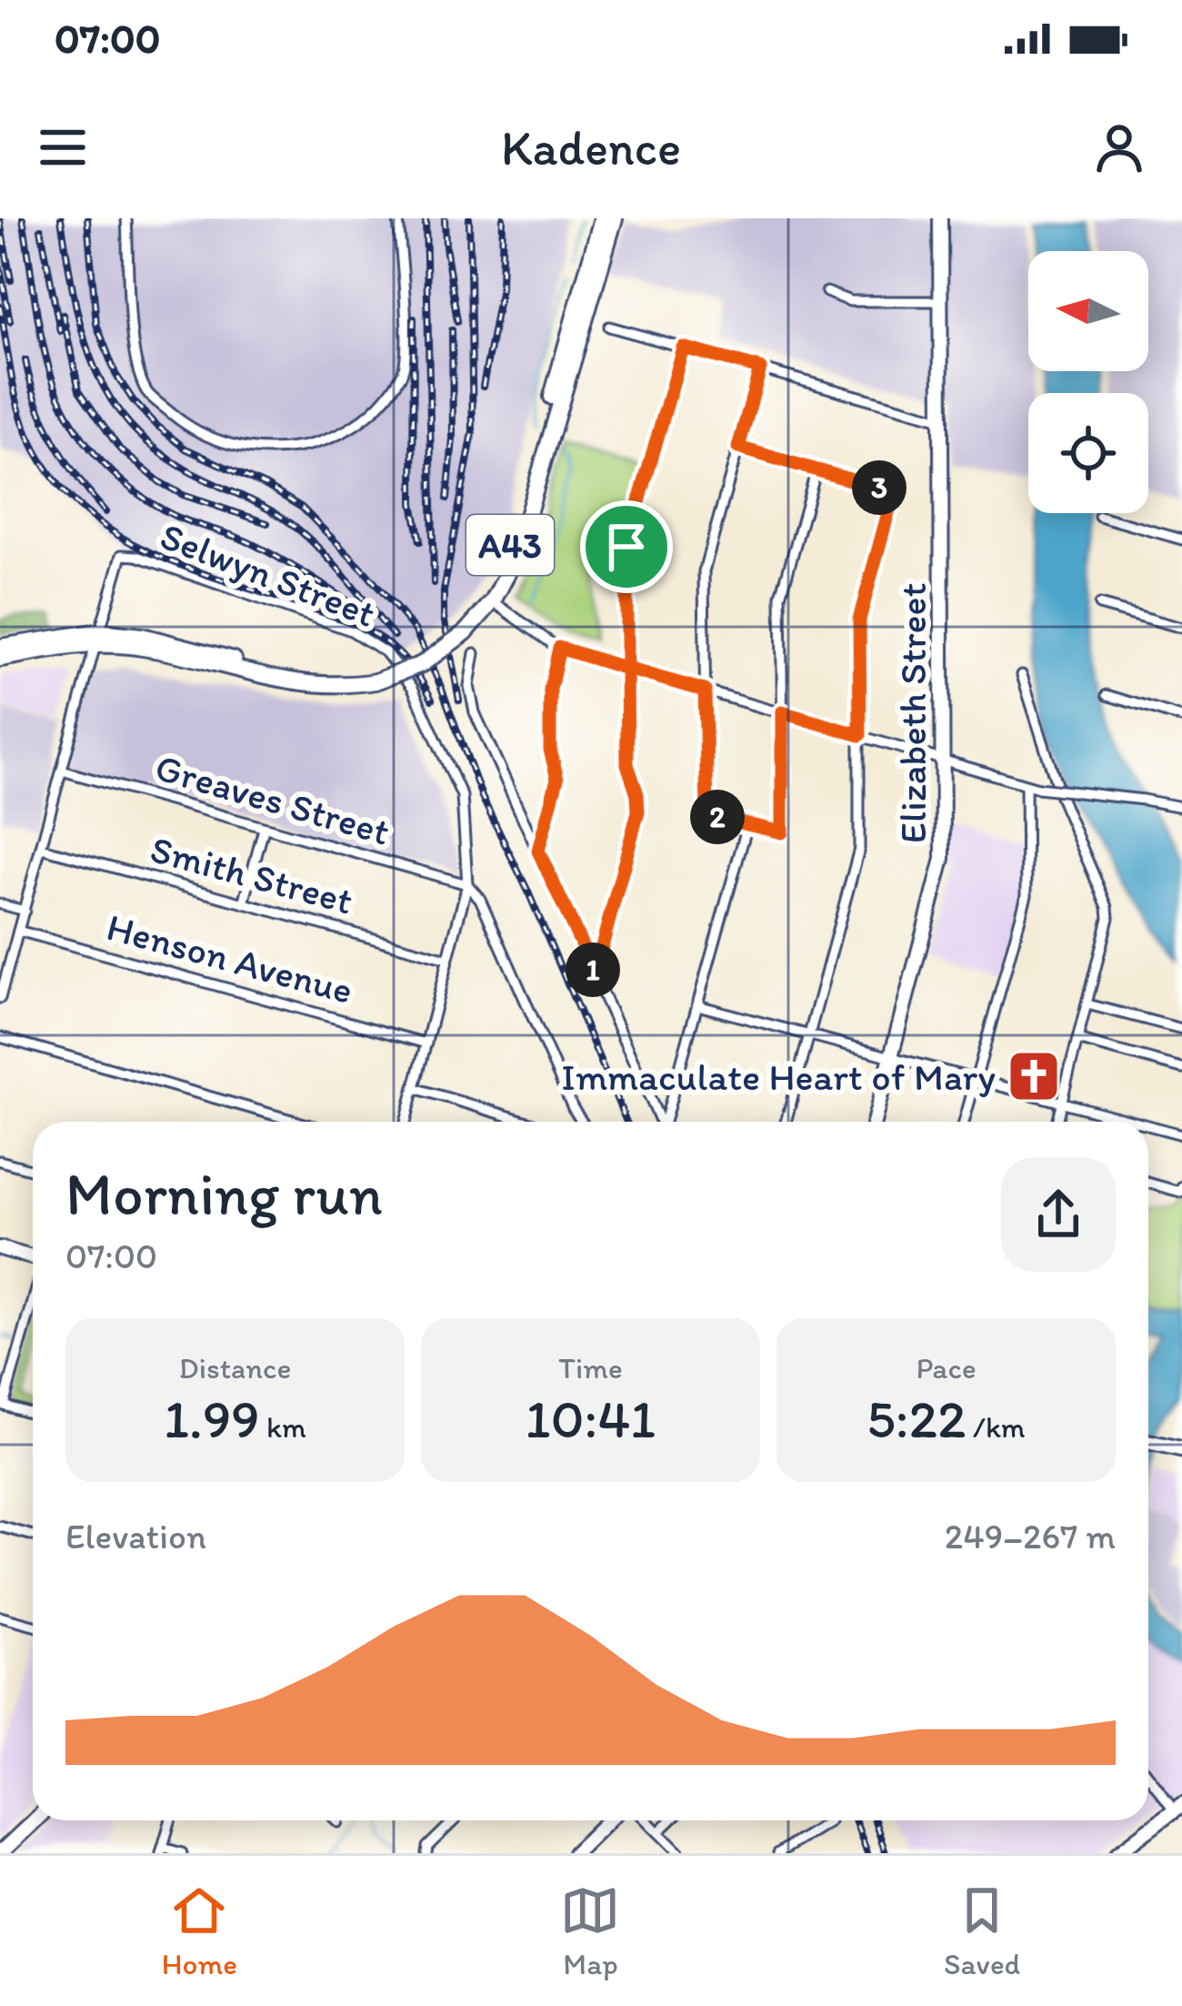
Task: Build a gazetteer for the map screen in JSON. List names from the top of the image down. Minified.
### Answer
{"streets":{"highway":["A43"],"main road":["Elizabeth Street"],"street":["Selwyn Street","Greaves Street","Smith Street","Henson Avenue"]},"crossings":[["A43","Selwyn Street"],["Selwyn Street","Greaves Street"]],"places":{"church":["Immaculate Heart of Mary"]},"north":"left","page":{"status":"07:00","header":"Kadence","pins":["3","2","1"],"heading":["Morning run","07:00"],"stats":[["Distance","1.99 km"],["Time","10:41"],["Pace","5:22 /km"]],"chart":["Elevation","249–267 m"],"tabs":["Home","Map","Saved"]}}
